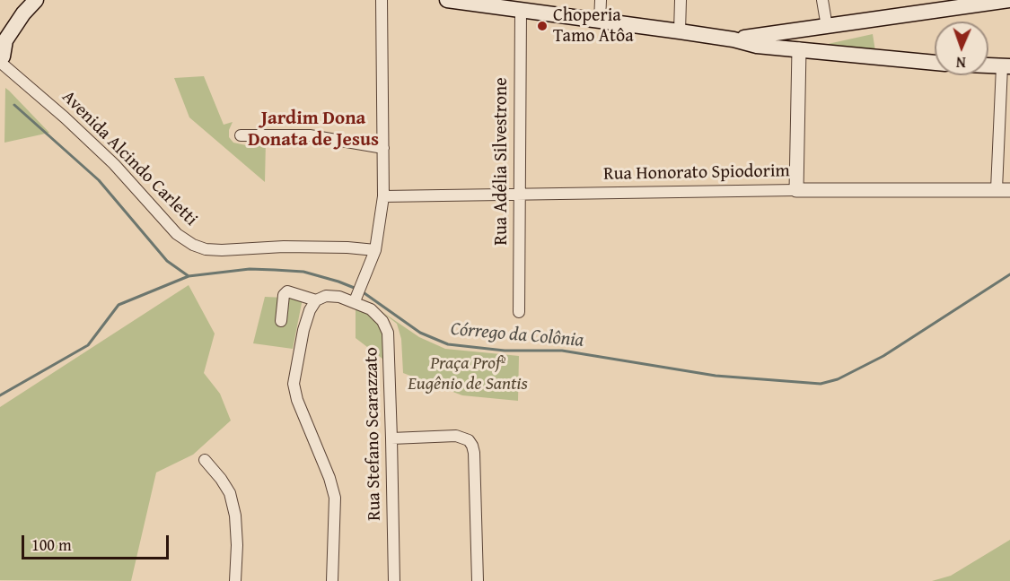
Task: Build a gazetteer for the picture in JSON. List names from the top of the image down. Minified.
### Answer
{"streets":{"street":["Avenida Alcindo Carletti","Rua Adélia Silvestrone","Rua Honorato Spiodorim","Rua Stefano Scarazzato"]},"crossings":[["Rua Adélia Silvestrone","Rua Honorato Spiodorim"]],"districts":["Jardim Dona Donata de Jesus"],"water":["Córrego da Colônia"],"parks":["Praça Profº Eugênio de Santis"],"places":["Choperia Tamo Atôa"],"scale_bar":"100 m","north":"bottom"}
